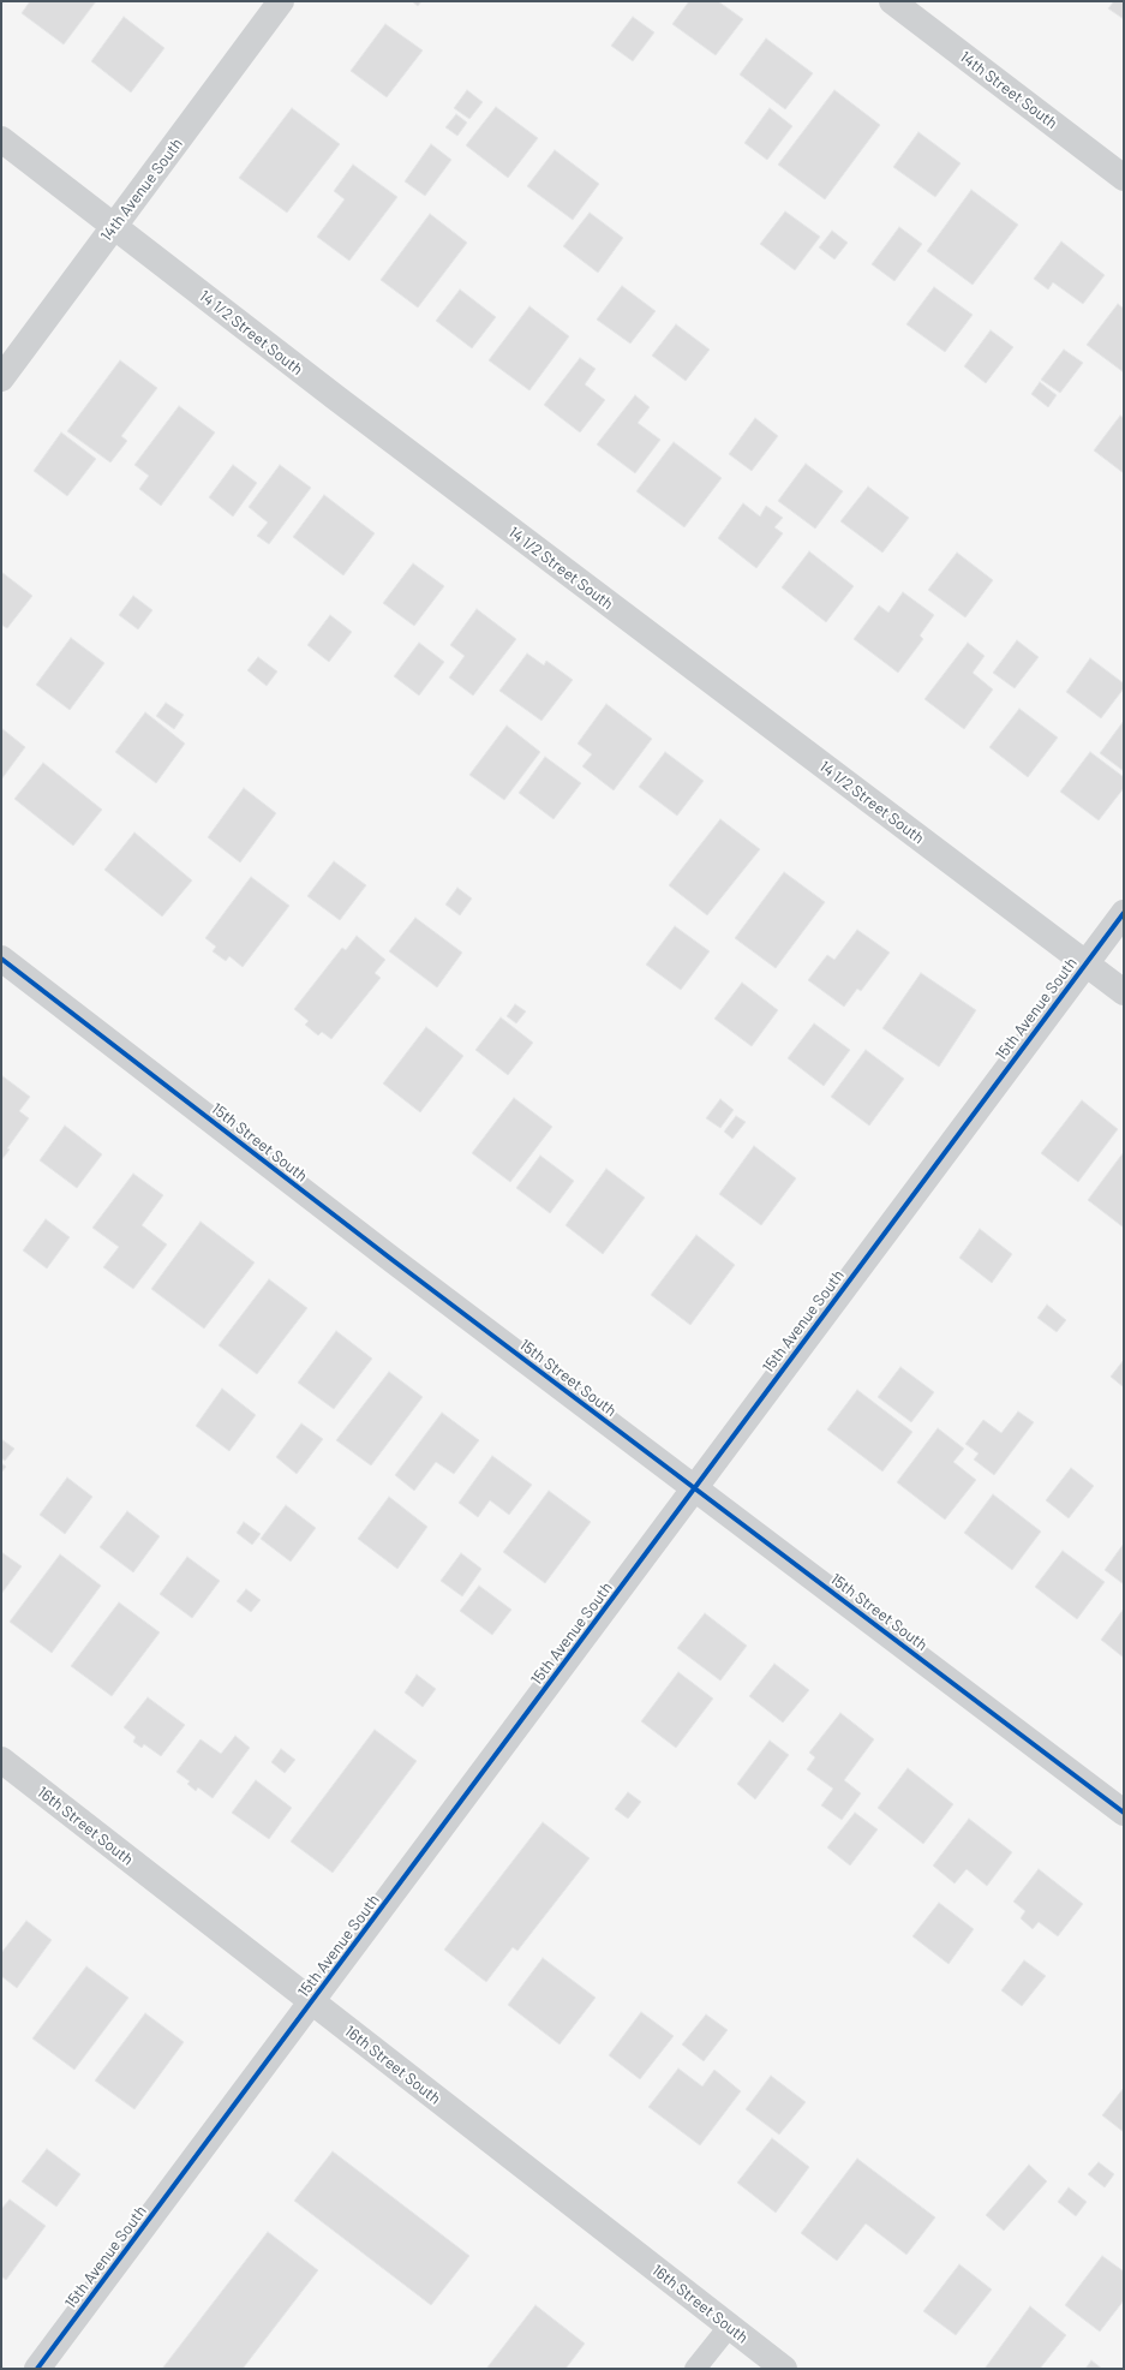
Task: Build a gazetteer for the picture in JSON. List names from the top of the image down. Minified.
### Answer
{"streets":{"street":["14th Street South","14th Avenue South","14 1/2 Street South","15th Avenue South","15th Street South","16th Street South"]},"crossings":[["14th Avenue South","14 1/2 Street South"],["14 1/2 Street South","15th Avenue South"],["15th Avenue South","15th Street South"],["15th Avenue South","16th Street South"]]}
